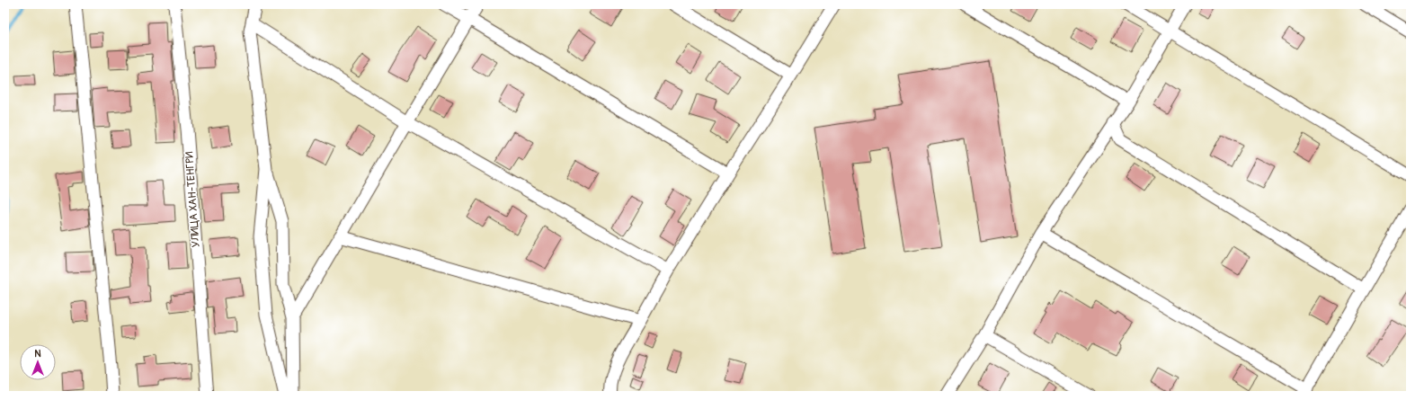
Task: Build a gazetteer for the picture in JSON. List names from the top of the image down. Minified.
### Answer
{"streets":{"street":["УЛИЦА ХАН-ТЕНГРИ"]},"north":"top"}
